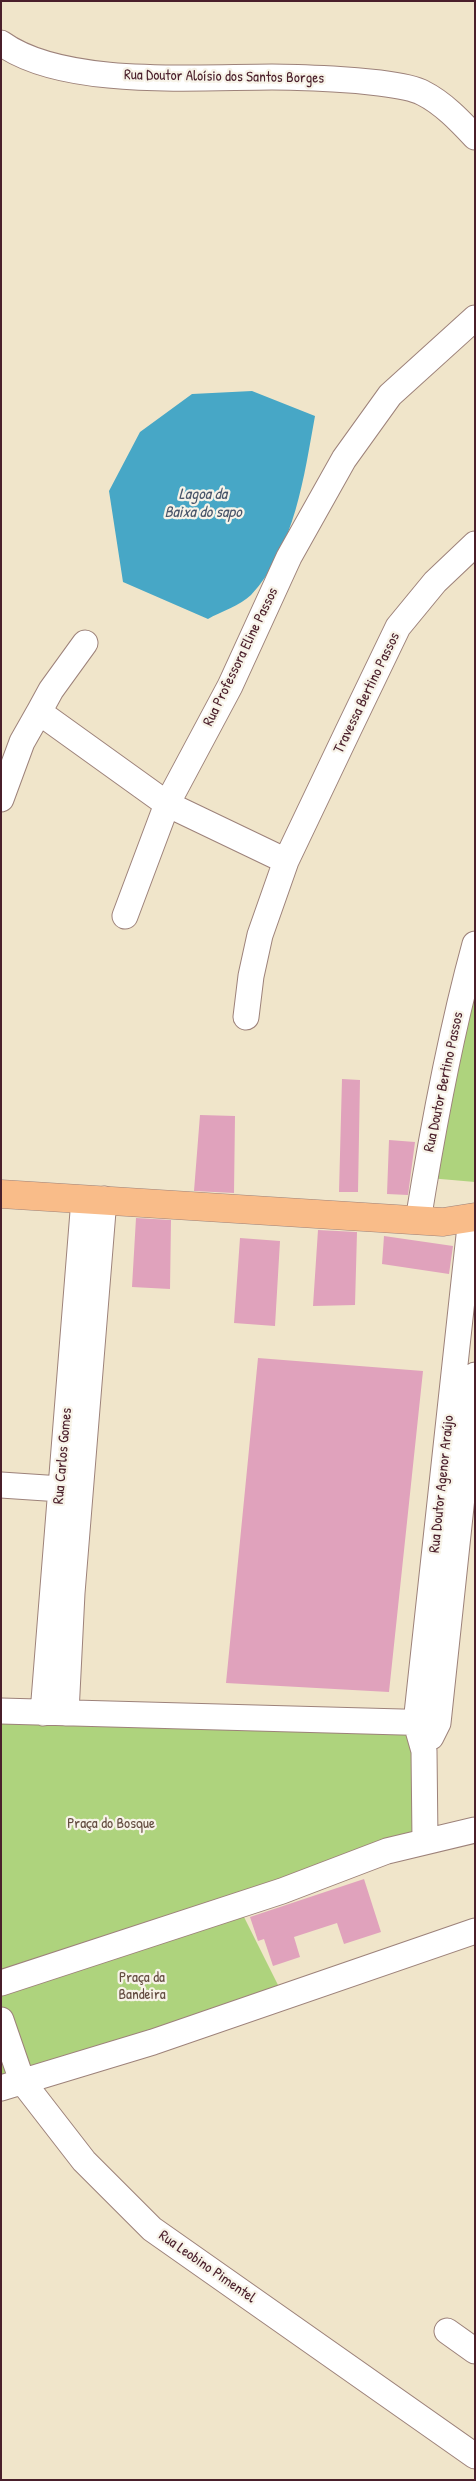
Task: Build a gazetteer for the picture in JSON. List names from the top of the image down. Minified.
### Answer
{"streets":{"street":["Rua Doutor Aloísio dos Santos Borges","Rua Professora Eline Passos","Travessa Bertino Passos","Rua Doutor Bertino Passos","Rua Carlos Gomes","Rua Doutor Agenor Araújo","Rua Leobino Pimentel"]},"water":["Lagoa da Baixa do sapo"],"parks":["Praça do Bosque","Praça da Bandeira"]}
